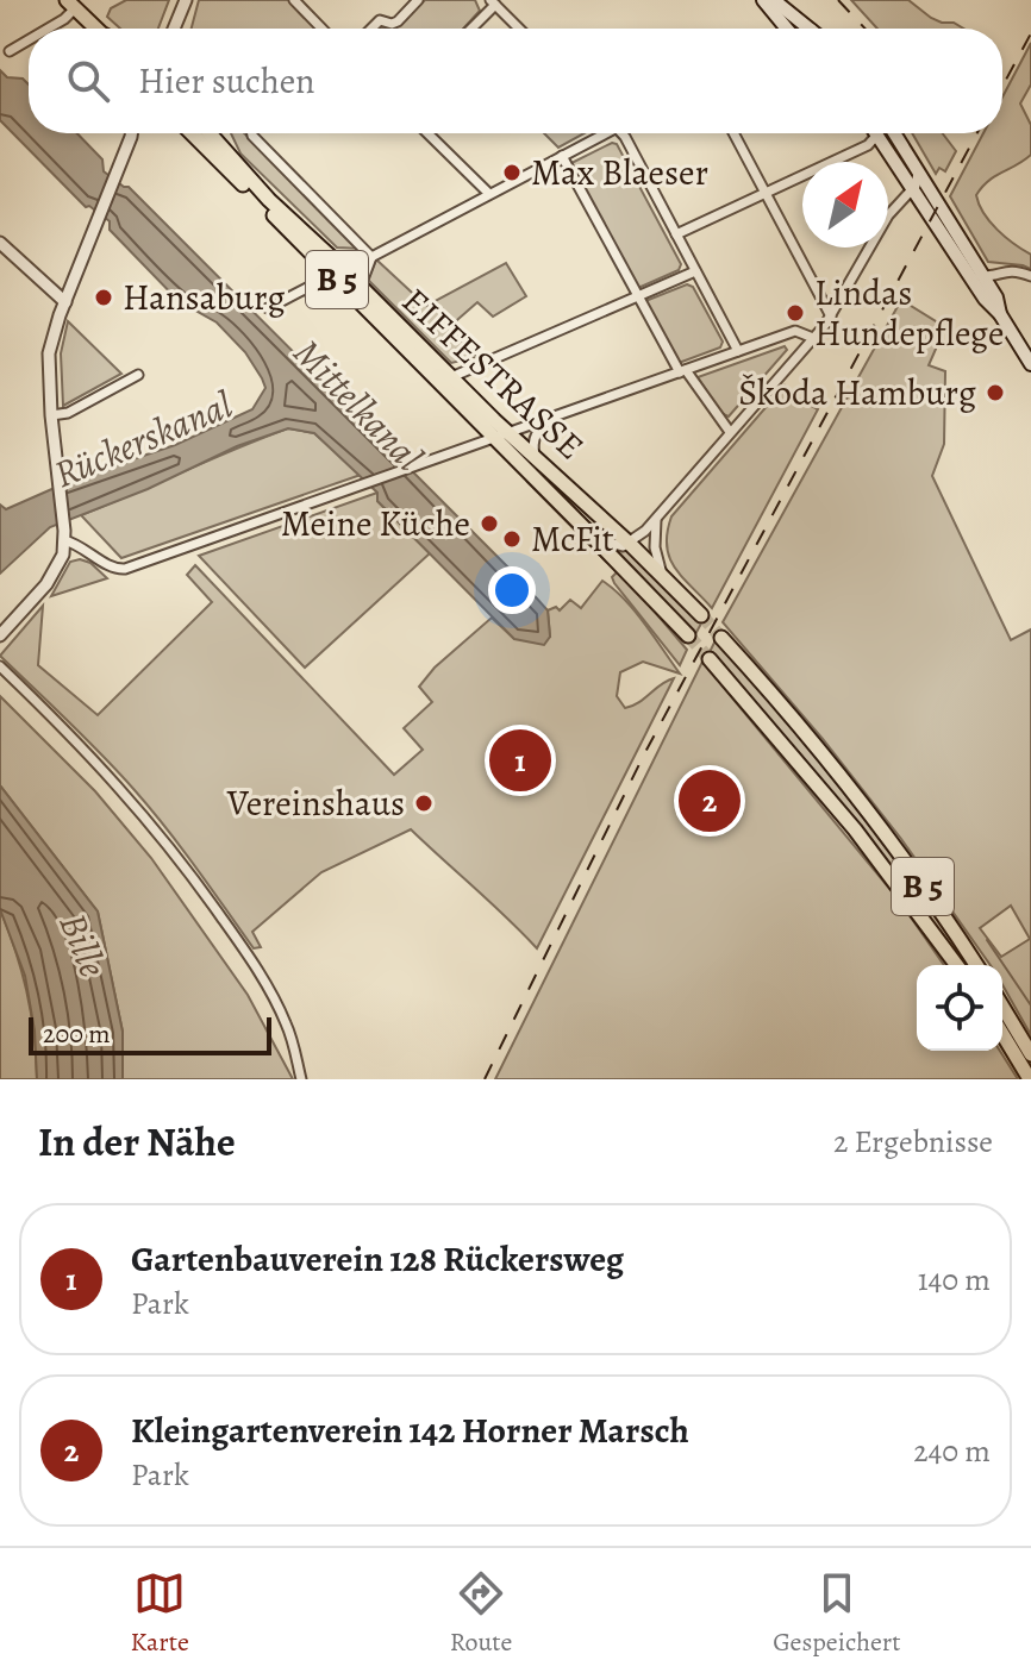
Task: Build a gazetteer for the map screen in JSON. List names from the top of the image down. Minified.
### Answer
{"streets":{"main road":["B 5","EIFFESTRASSE"]},"crossings":[["B 5","EIFFESTRASSE"]],"water":["Mittelkanal","Rückerskanal","Bille"],"places":["Max Blaeser","Hansaburg","Lindas Hundepflege","Škoda Hamburg","Meine Küche","McFit","Vereinshaus"],"scale_bar":"200 m","north":"top right","page":{"search":"Hier suchen","pins":["1","2"],"scale":"200 m","heading":["In der Nähe","2 Ergebnisse"],"list":[{"mark":"1","name":"Gartenbauverein 128 Rückersweg","note":"Park","value":"140 m"},{"mark":"2","name":"Kleingartenverein 142 Horner Marsch","note":"Park","value":"240 m"}],"nav":["Karte","Route","Gespeichert"]}}
